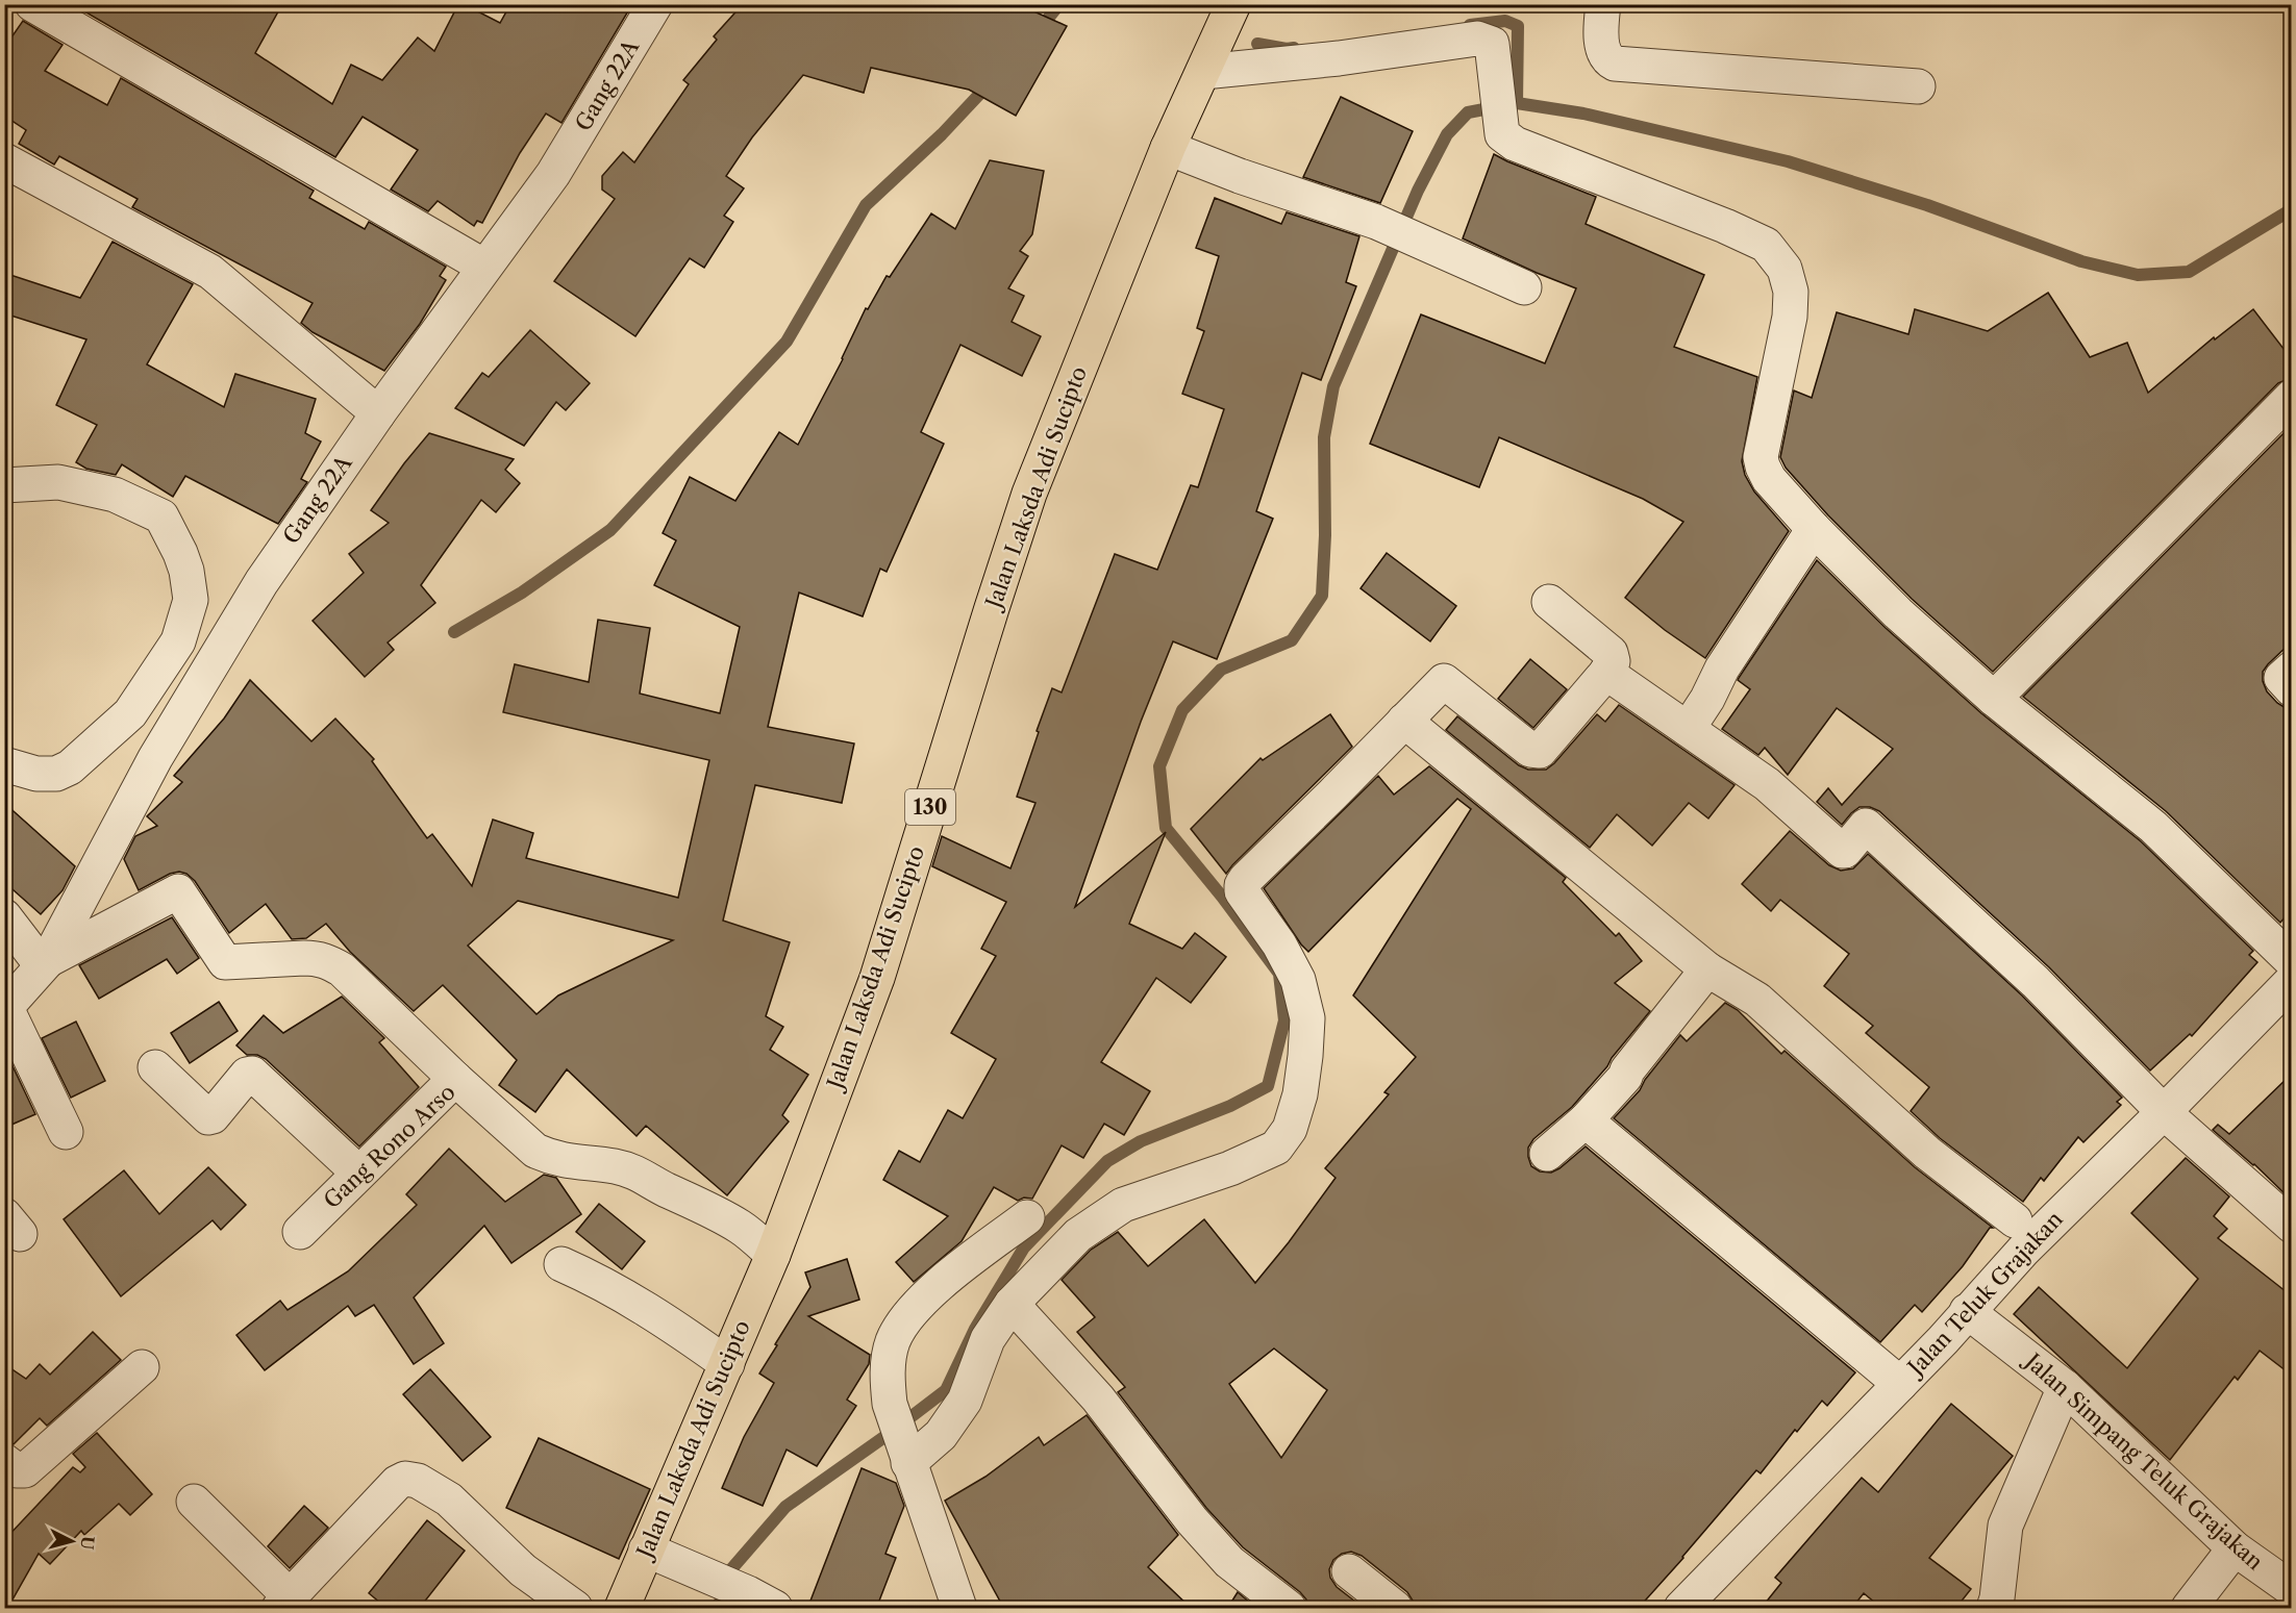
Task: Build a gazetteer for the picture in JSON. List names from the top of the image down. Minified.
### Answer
{"streets":{"main road":["Jalan Laksda Adi Sucipto","130"],"street":["Gang 22A","Gang Rono Arso","Jalan Teluk Grajakan","Jalan Simpang Teluk Grajakan"]},"crossings":[["Jalan Laksda Adi Sucipto","Gang Rono Arso"],["Jalan Teluk Grajakan","Jalan Simpang Teluk Grajakan"]],"north":"right"}
